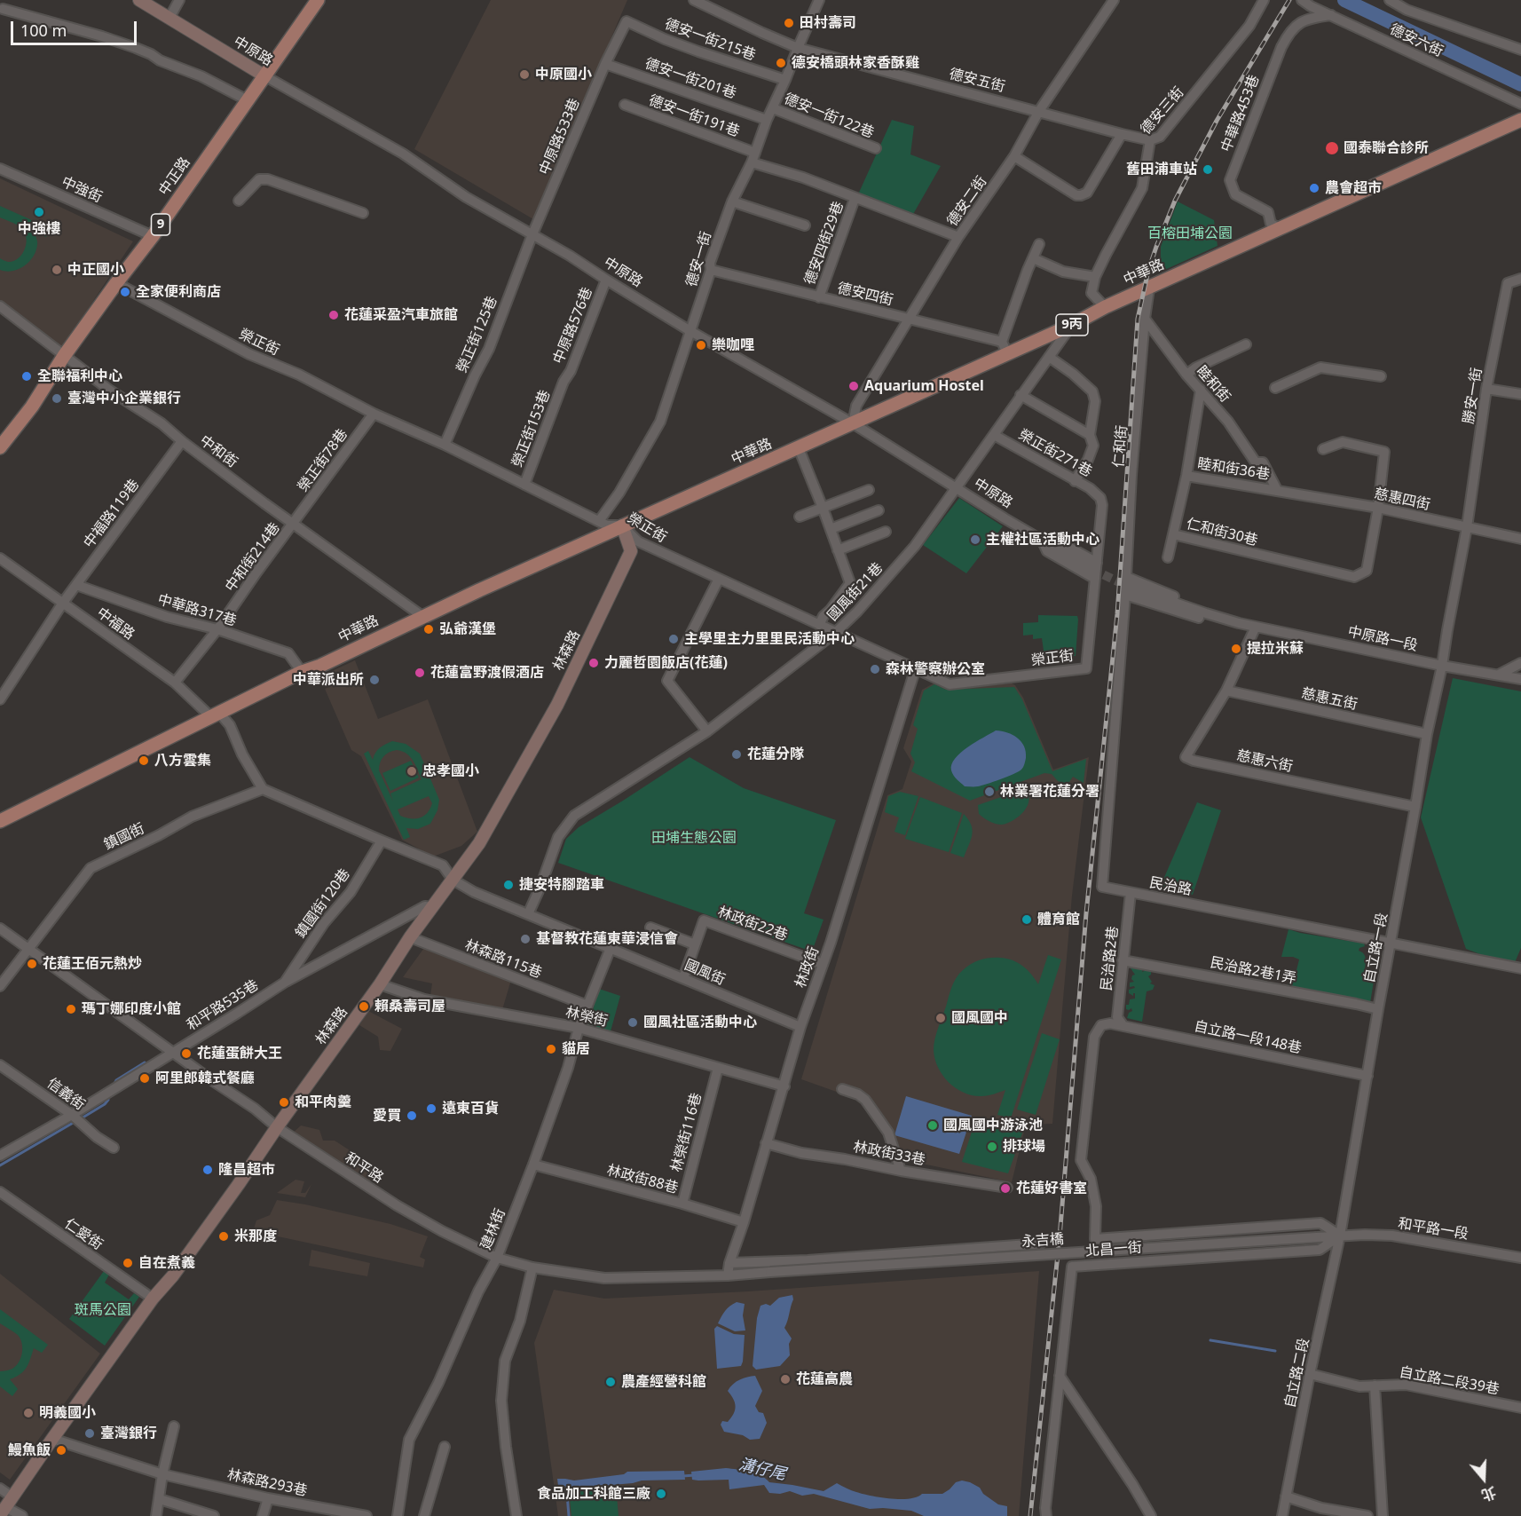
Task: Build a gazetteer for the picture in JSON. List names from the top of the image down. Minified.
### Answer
{"streets":{"main road":["中正路","9","中華路","9丙"],"street":["德安一街215巷","德安六街","中原路","德安一街201巷","德安五街","德安三街","中華路453巷","德安一街191巷","德安一街122巷","中原路533巷","中強街","德安二街","德安四街29巷","德安一街","德安四街","中原路576巷","榮正街125巷","榮正街","睦和街","勝安一街","榮正街153巷","仁和街","中和街","榮正街271巷","榮正街78巷","睦和街36巷","慈惠四街","中福路119巷","仁和街30巷","中和街214巷","國風街21巷","中華路317巷","中福路","中原路一段","林森路","慈惠五街","慈惠六街","鎮國街","民治路","鎮國街120巷","林政街22巷","自立路一段","民治路2巷","林森路115巷","林政街","民治路2巷1弄","國風街","和平路535巷","林榮街","自立路一段148巷","信義街","林榮街116巷","林政街33巷","和平路","林政街88巷","建林街","和平路一段","仁愛街","永吉橋","北昌一街","自立路二段","自立路二段39巷","林森路293巷"]},"crossings":[["德安一街215巷","中原路533巷"],["德安一街215巷","德安一街"],["德安六街","中華路453巷"],["中原路","中原路533巷"],["中原路","中正路"],["中原路","德安二街"],["中原路","德安一街"],["中原路","中華路"],["中原路","中原路576巷"],["中原路","榮正街125巷"],["中原路","榮正街"],["中原路","榮正街271巷"],["中原路","國風街21巷"],["德安一街201巷","中原路533巷"],["德安一街201巷","德安一街"],["德安五街","德安三街"],["德安五街","德安二街"],["德安五街","德安一街"],["中華路453巷","中華路"],["德安一街191巷","德安二街"],["德安一街191巷","德安四街29巷"],["德安一街191巷","德安一街"],["德安一街122巷","德安一街"],["中原路533巷","榮正街125巷"],["中正路","中強街"],["中正路","榮正街"],["中正路","中和街"],["德安二街","中華路"],["德安二街","德安四街"],["德安四街29巷","德安四街"],["德安一街","德安四街"],["德安一街","榮正街"],["中華路","德安四街"],["中華路","榮正街"],["中華路","中和街"],["中華路","國風街21巷"],["中華路","中華路317巷"],["中華路","中福路"],["中華路","林森路"],["中原路576巷","榮正街153巷"],["榮正街125巷","榮正街"],["榮正街","榮正街153巷"],["榮正街","榮正街271巷"],["榮正街","榮正街78巷"],["榮正街","國風街21巷"],["榮正街","林森路"],["榮正街","林政街"],["睦和街","仁和街"],["睦和街","睦和街36巷"],["睦和街","慈惠四街"],["睦和街","仁和街30巷"],["勝安一街","慈惠四街"],["勝安一街","中原路一段"],["勝安一街","自立路一段"],["仁和街","民治路"],["中和街","榮正街78巷"],["中和街","中福路119巷"],["中和街","中和街214巷"],["榮正街271巷","國風街21巷"],["榮正街78巷","中和街214巷"],["睦和街36巷","慈惠四街"],["睦和街36巷","仁和街30巷"],["慈惠四街","仁和街30巷"],["中福路119巷","中華路317巷"],["中福路119巷","中福路"],["中和街214巷","中華路317巷"],["中和街214巷","中福路"],["國風街21巷","國風街"],["中原路一段","自立路一段"],["林森路","林森路115巷"],["林森路","國風街"],["林森路","和平路535巷"],["林森路","林榮街"],["林森路","和平路"],["林森路","仁愛街"],["林森路","林森路293巷"],["慈惠五街","慈惠六街"],["慈惠五街","自立路一段"],["慈惠六街","自立路一段"],["鎮國街","和平路"],["民治路","自立路一段"],["民治路","民治路2巷"],["鎮國街120巷","和平路535巷"],["林政街22巷","林政街"],["自立路一段","民治路2巷1弄"],["自立路一段","自立路一段148巷"],["自立路一段","和平路一段"],["自立路一段","永吉橋"],["自立路一段","北昌一街"],["自立路一段","自立路二段"],["民治路2巷","民治路2巷1弄"],["民治路2巷","自立路一段148巷"],["林森路115巷","建林街"],["林政街","國風街"],["林政街","林榮街"],["林政街","林政街33巷"],["林政街","和平路"],["林政街","林政街88巷"],["國風街","建林街"],["和平路535巷","信義街"],["和平路535巷","和平路"],["林榮街","林榮街116巷"],["林榮街","建林街"],["自立路一段148巷","和平路一段"],["自立路一段148巷","永吉橋"],["自立路一段148巷","北昌一街"],["自立路一段148巷","自立路二段"],["林榮街116巷","林政街88巷"],["和平路","建林街"],["和平路","永吉橋"],["林政街88巷","建林街"],["和平路一段","永吉橋"],["和平路一段","北昌一街"],["和平路一段","自立路二段"],["永吉橋","北昌一街"],["永吉橋","自立路二段"],["北昌一街","自立路二段"],["自立路二段","自立路二段39巷"]],"water":["溝仔尾"],"parks":["百榕田埔公園","田埔生態公園","斑馬公園"],"places":["田村壽司","德安橋頭林家香酥雞","中原國小","國泰聯合診所","舊田浦車站","農會超市","中強樓","中正國小","全家便利商店","花蓮采盈汽車旅館","樂咖哩","全聯福利中心","Aquarium Hostel","臺灣中小企業銀行","主權社區活動中心","弘爺漢堡","主學里主力里里民活動中心","提拉米蘇","力麗哲園飯店(花蓮)","森林警察辦公室","花蓮富野渡假酒店","中華派出所","花蓮分隊","八方雲集","忠孝國小","林業署花蓮分署","捷安特腳踏車","體育館","基督教花蓮東華浸信會","花蓮王佰元熱炒","賴桑壽司屋","瑪丁娜印度小館","國風國中","國風社區活動中心","貓居","花蓮蛋餅大王","阿里郎韓式餐廳","和平肉羹","遠東百貨","愛買","國風國中游泳池","排球場","隆昌超市","花蓮好書室","米那度","自在煮義","花蓮高農","農產經營科館","明義國小","臺灣銀行","鰻魚飯","食品加工科館三廠"],"scale_bar":"100 m","north":"bottom"}
